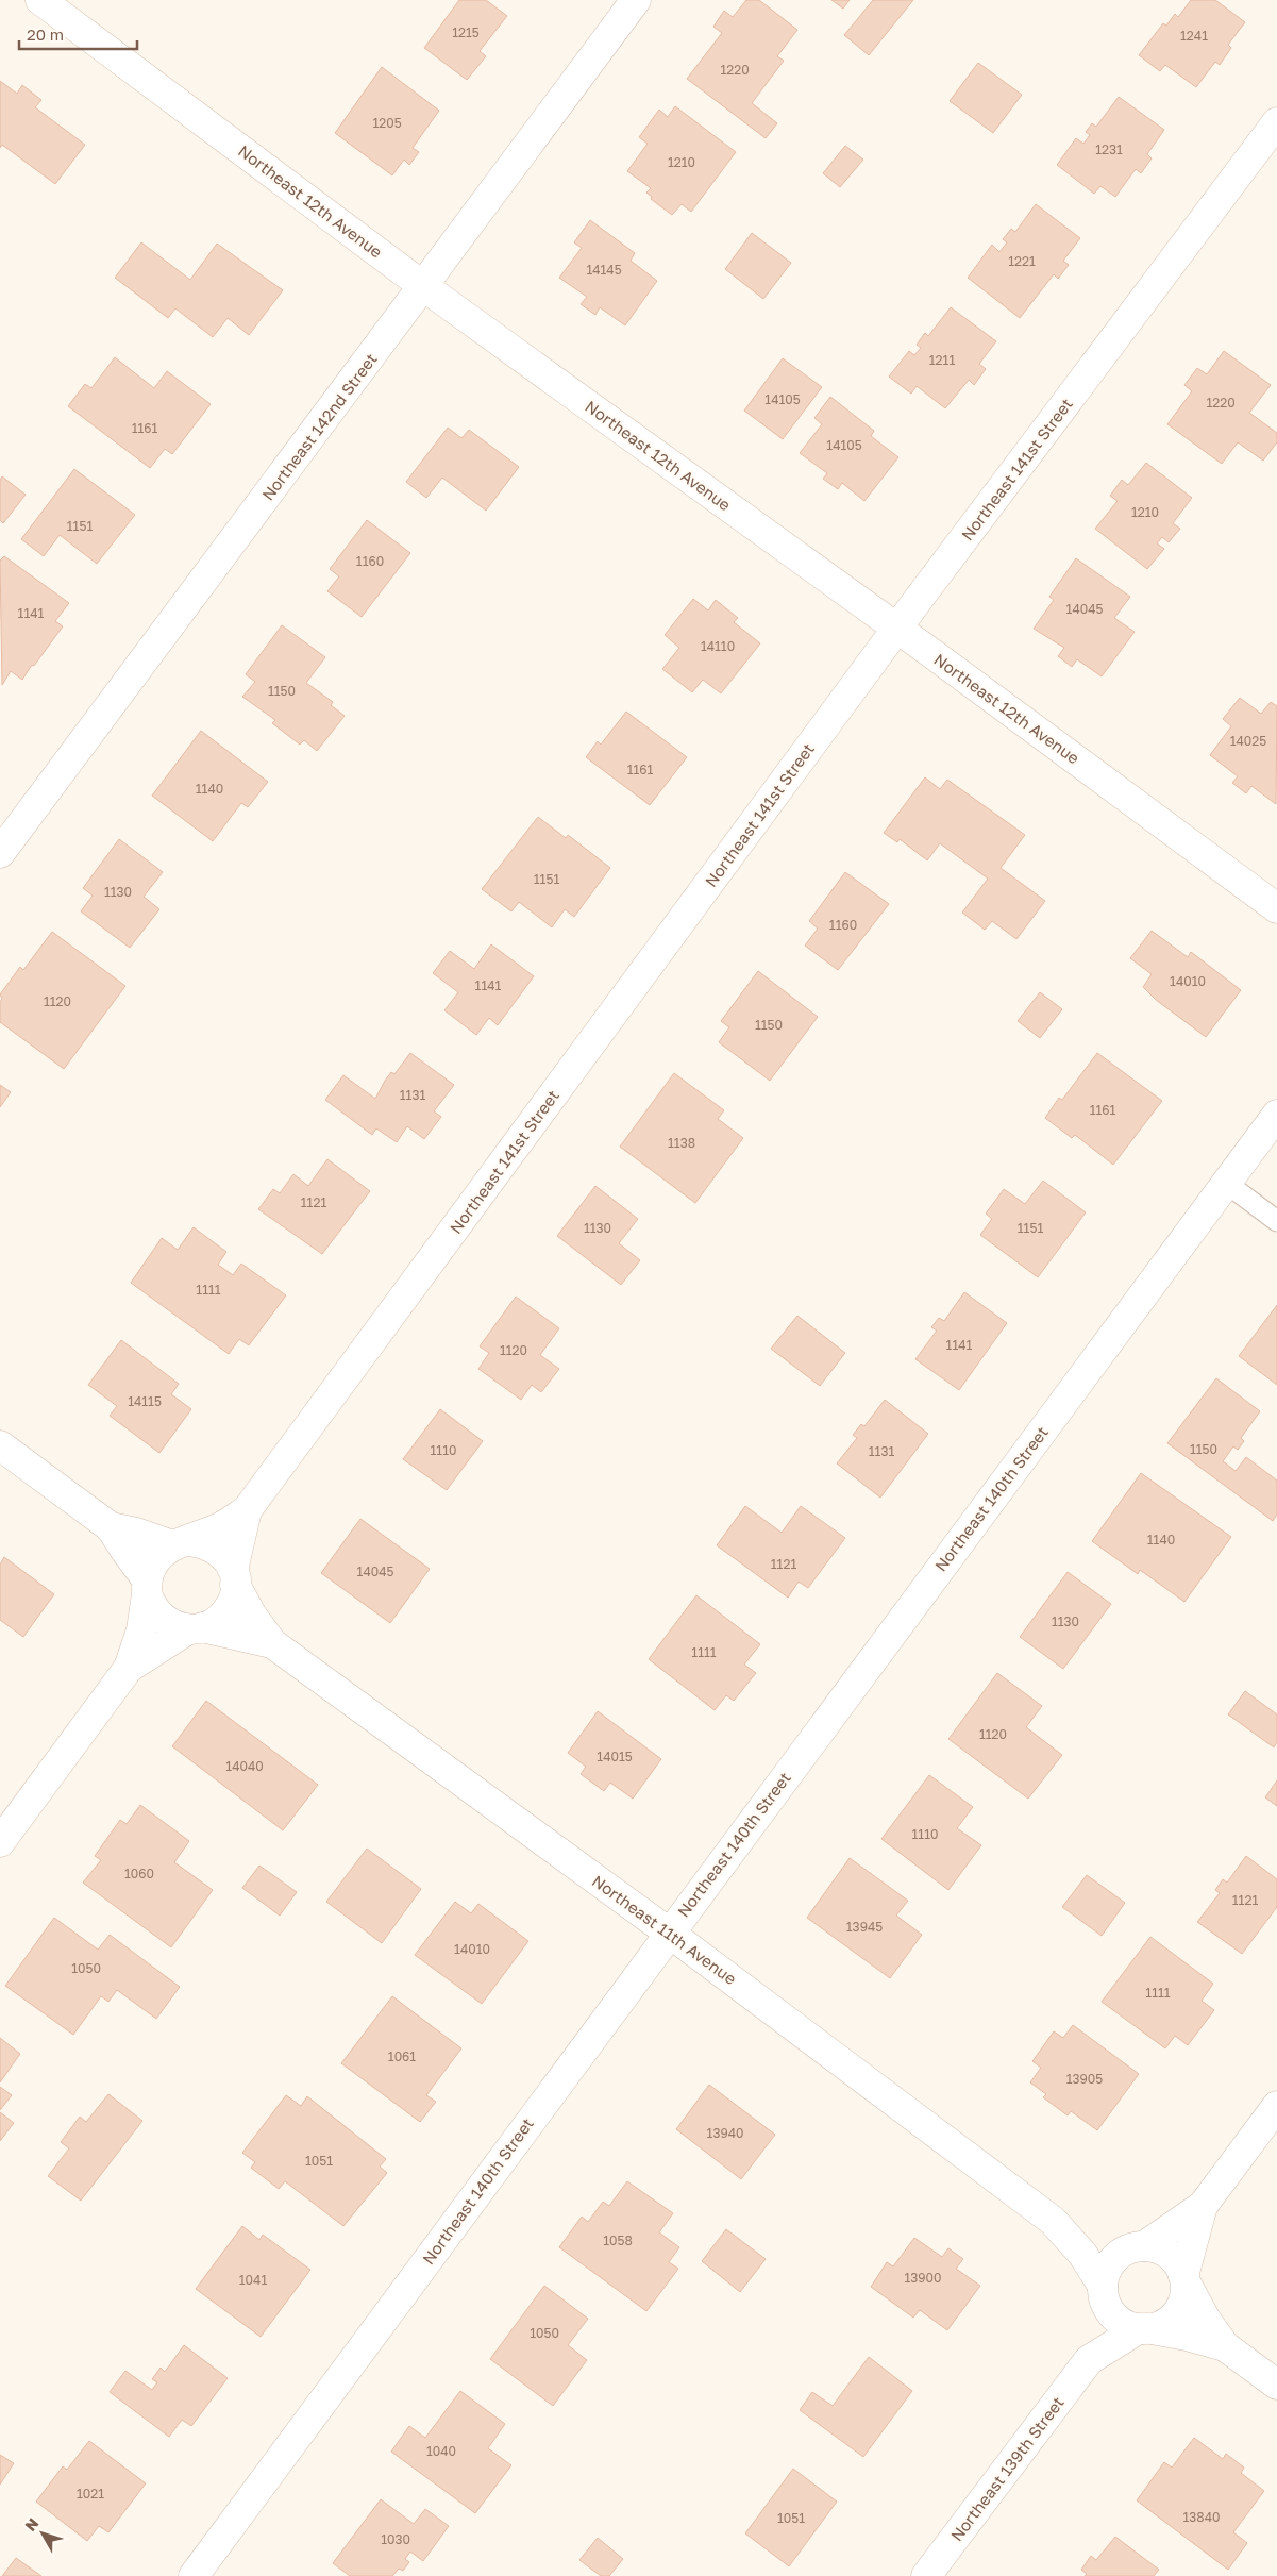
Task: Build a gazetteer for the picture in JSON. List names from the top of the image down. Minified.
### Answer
{"streets":{"street":["Northeast 12th Avenue","Northeast 142nd Street","Northeast 141st Street","Northeast 140th Street","Northeast 11th Avenue","Northeast 139th Street"]},"crossings":[["Northeast 12th Avenue","Northeast 142nd Street"],["Northeast 12th Avenue","Northeast 141st Street"],["Northeast 141st Street","Northeast 11th Avenue"],["Northeast 140th Street","Northeast 11th Avenue"],["Northeast 11th Avenue","Northeast 139th Street"]],"house_numbers":["1215","1241","1220","1205","1231","1210","1221","14145","1211","14105","1220","1161","14105","1210","1151","1160","14045","1141","14110","1150","14025","1161","1140","1151","1130","1160","14010","1141","1120","1150","1131","1161","1138","1121","1130","1151","1111","1141","1120","14115","1150","1110","1131","1140","1121","14045","1130","1111","1120","14015","14040","1110","1060","1121","13945","14010","1050","1111","1061","13905","13940","1051","1058","13900","1041","1050","1040","1021","13840","1051","1030"],"scale_bar":"20 m","north":"top left"}
